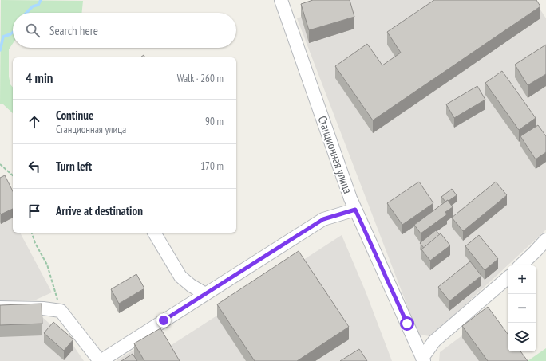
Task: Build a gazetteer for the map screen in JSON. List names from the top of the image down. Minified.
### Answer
{"streets":{"street":["Станционная улица"]},"page":{"search":"Search here","heading":["4 min","Walk · 260 m"],"list":[["Continue","Станционная улица","90 m"],["Turn left","170 m"],"Arrive at destination"],"map_buttons":["+","−"]}}
